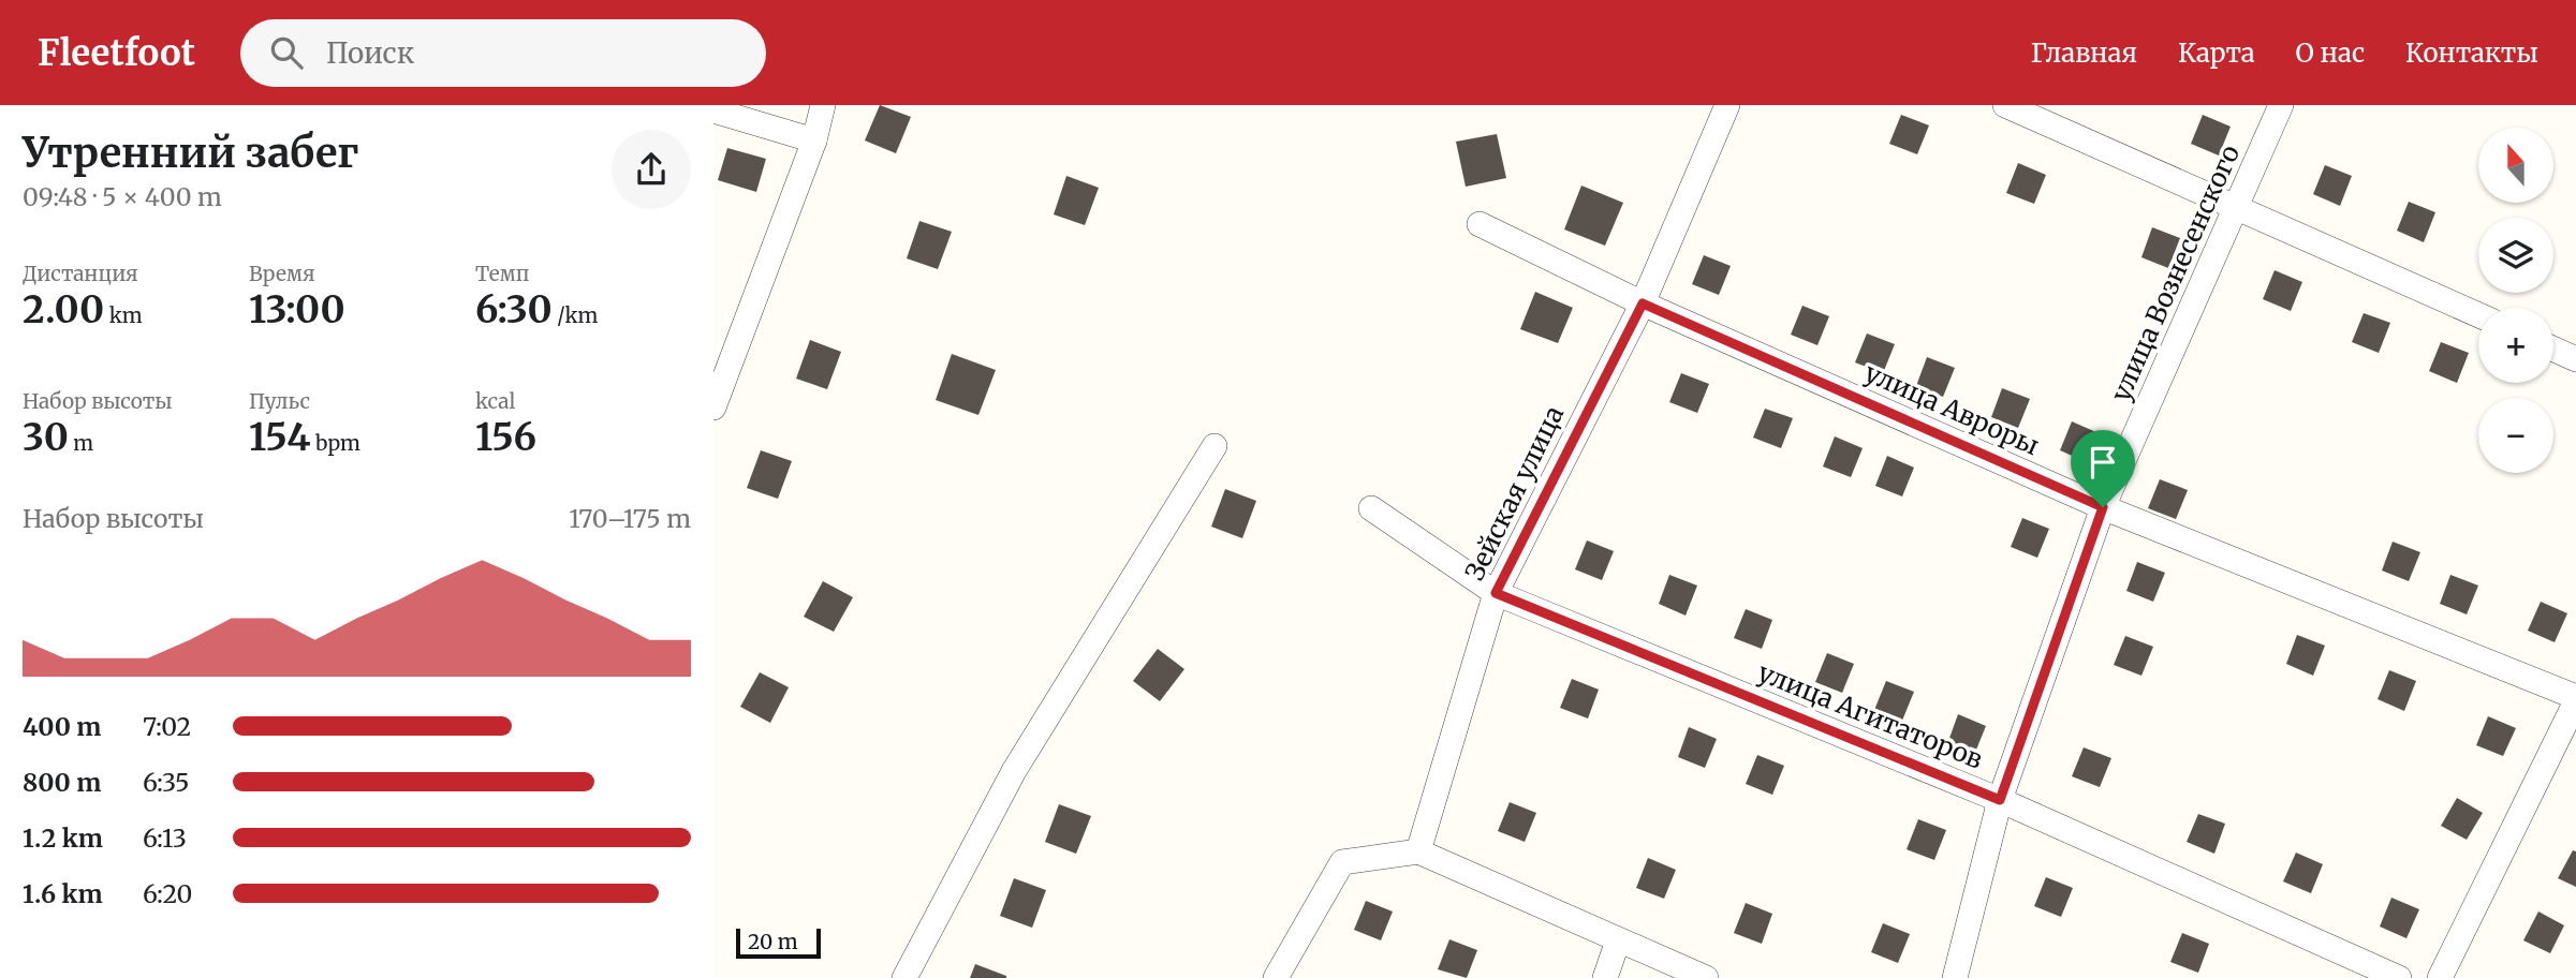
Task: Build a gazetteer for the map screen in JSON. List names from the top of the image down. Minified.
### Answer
{"streets":{"street":["улица Вознесенского","улица Авроры","Зейская улица","улица Агитаторов"]},"crossings":[["улица Вознесенского","улица Авроры"],["улица Вознесенского","улица Агитаторов"],["улица Авроры","Зейская улица"],["Зейская улица","улица Агитаторов"]],"scale_bar":"20 m","north":"top","page":{"header":"Fleetfoot","search":"Поиск","nav":["Главная","Карта","О нас","Контакты"],"heading":["Утренний забег","09:48 · 5 × 400 m"],"map_buttons":["+","−"],"stats":[["Дистанция","2.00 km"],["Время","13:00"],["Темп","6:30 /km"],["Набор высоты","30 m"],["Пульс","154 bpm"],["kcal","156"]],"chart":["Набор высоты","170–175 m"],"list":[{"name":"400 m","note":"7:02"},{"name":"800 m","note":"6:35"},{"name":"1.2 km","note":"6:13"},{"name":"1.6 km","note":"6:20"}],"scale":"20 m"}}
